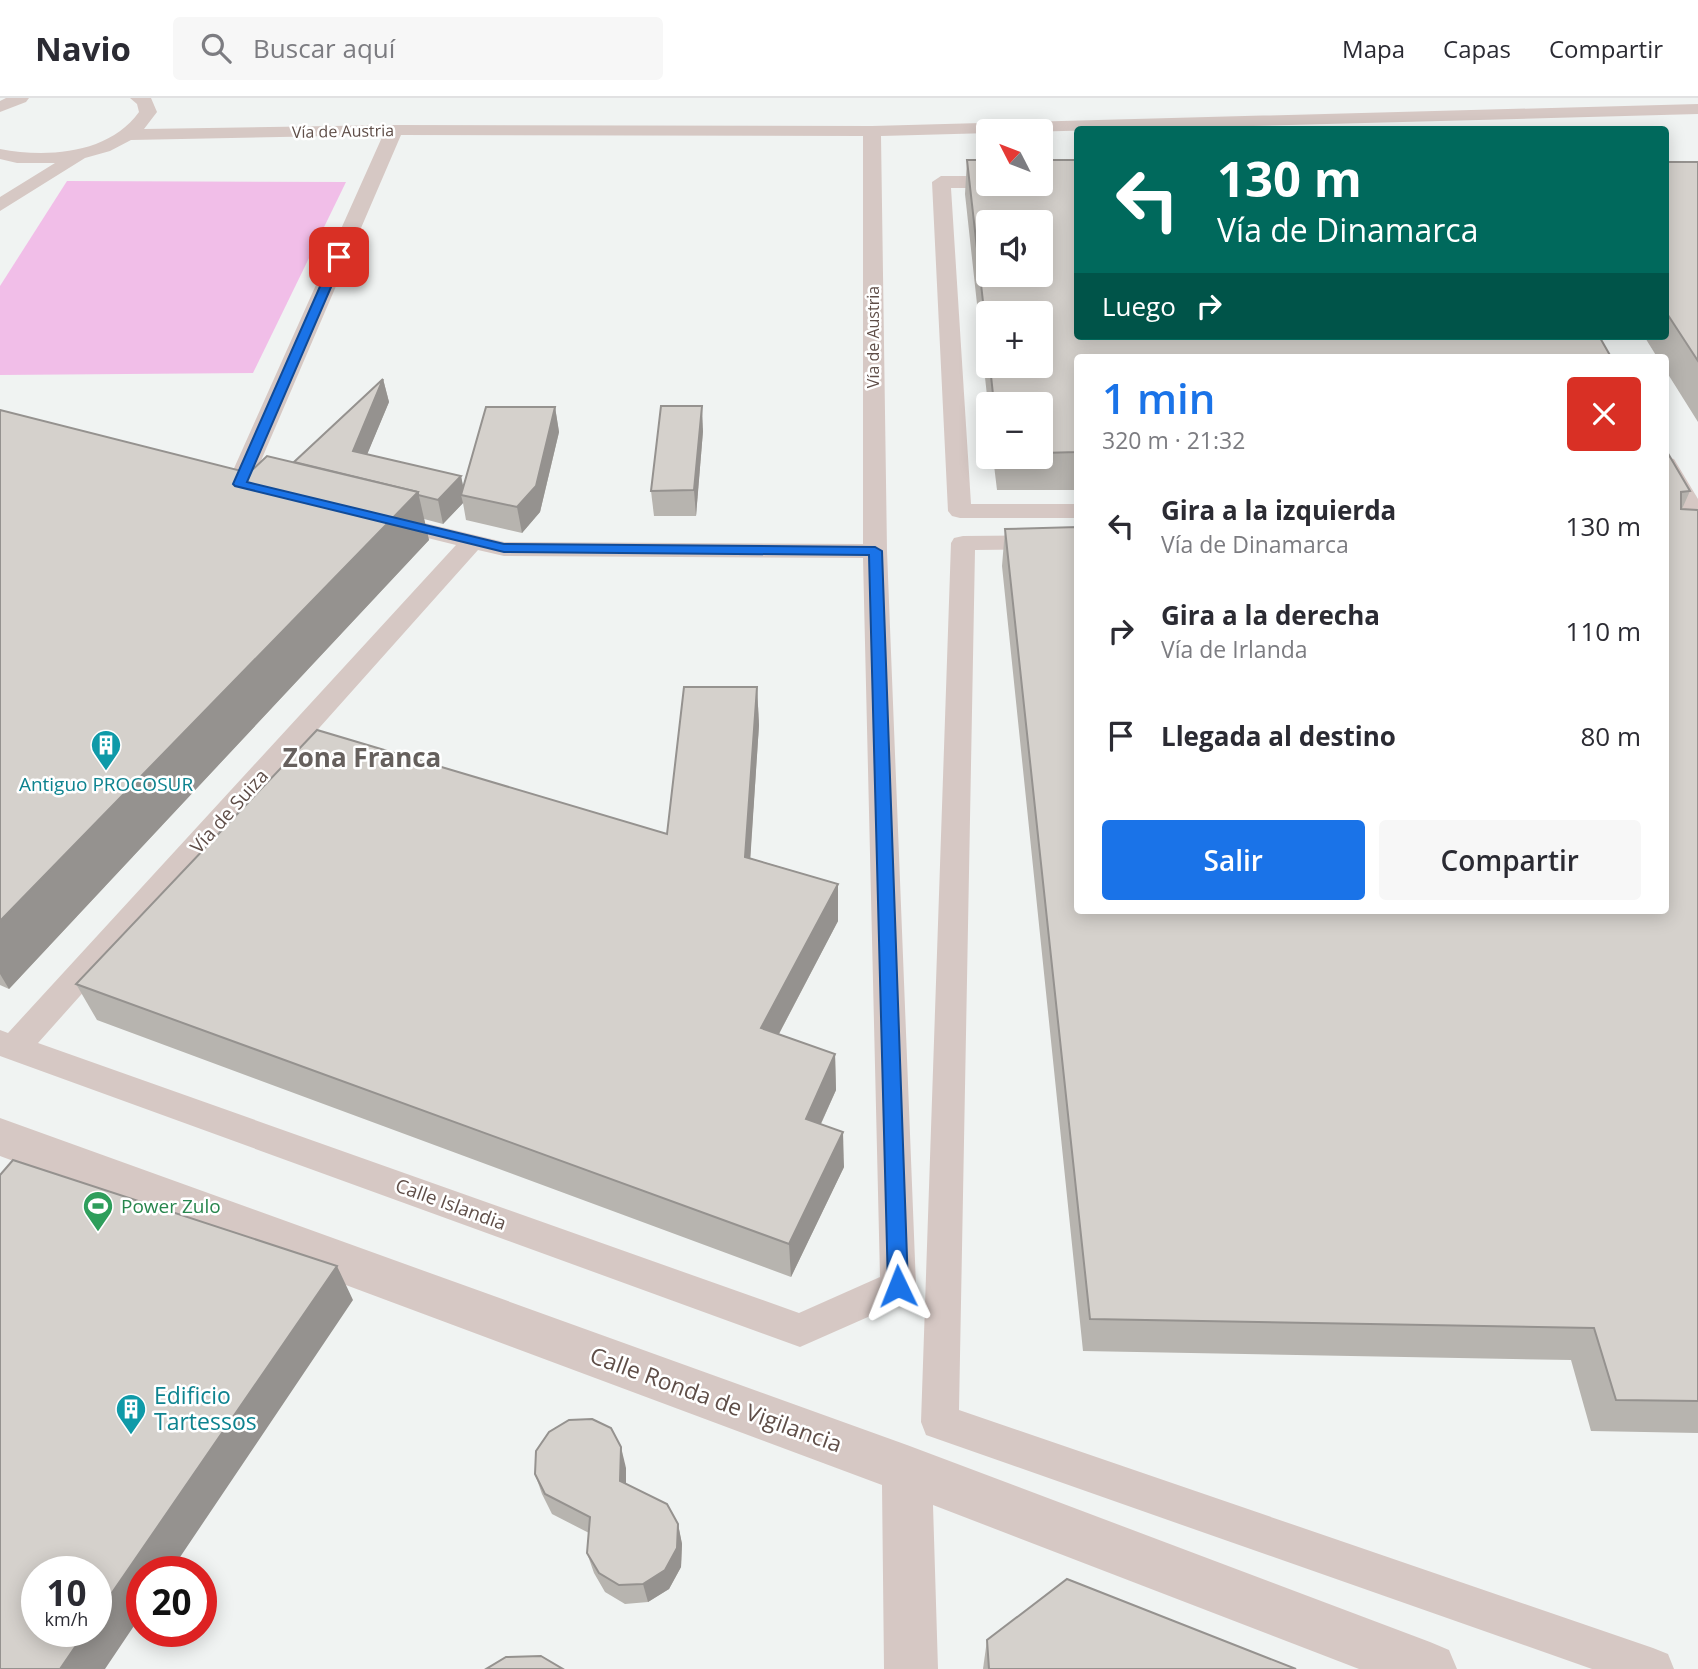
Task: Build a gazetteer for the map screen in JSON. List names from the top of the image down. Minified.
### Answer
{"streets":{"street":["Calle Ronda de Vigilancia"],"lane":["Vía de Austria","Vía de Suiza","Calle Islandia"]},"crossings":[["Vía de Austria","Calle Islandia"],["Vía de Suiza","Calle Islandia"]],"districts":["Zona Franca"],"places":{"building":["Antiguo PROCOSUR","Edificio Tartessos"],"sports":["Power Zulo"]},"north":"top left","page":{"header":"Navio","search":"Buscar aquí","nav":["Mapa","Capas","Compartir"],"map_buttons":["+","−"],"turn":["130 m","Vía de Dinamarca"],"then":"Luego","heading":["1 min","320 m · 21:32"],"list":[{"name":"Gira a la izquierda","note":"Vía de Dinamarca","value":"130 m"},{"name":"Gira a la derecha","note":"Vía de Irlanda","value":"110 m"},{"name":"Llegada al destino","value":"80 m"}],"buttons":["Salir","Compartir"],"speed":"10 km/h","limit":"20"}}
